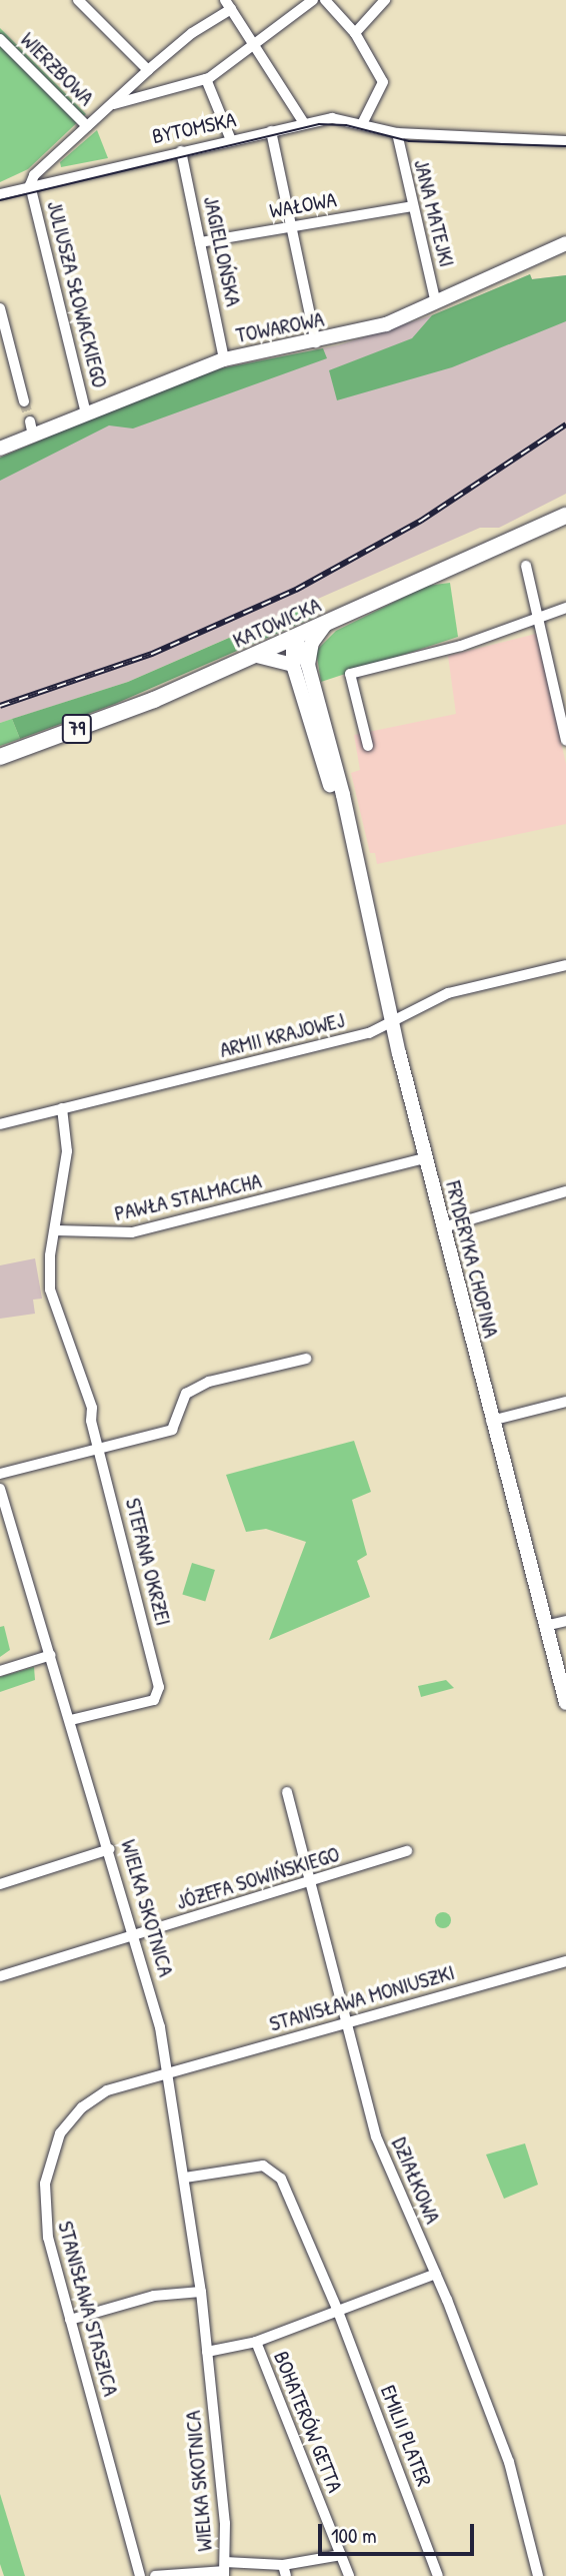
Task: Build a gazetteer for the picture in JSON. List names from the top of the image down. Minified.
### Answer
{"streets":{"main road":["KATOWICKA","79"],"street":["WIERZBOWA","BYTOMSKA","WAŁOWA","JANA MATEJKI","JAGIELLOŃSKA","JULIUSZA SŁOWACKIEGO","TOWAROWA","ARMII KRAJOWEJ","PAWŁA STALMACHA","FRYDERYKA CHOPINA","STEFANA OKRZEI","JÓZEFA SOWIŃSKIEGO","WIELKA SKOTNICA","STANISŁAWA MONIUSZKI","DZIAŁKOWA","STANISŁAWA STASZICA","BOHATERÓW GETTA","EMILII PLATER"]},"crossings":[["BYTOMSKA","JANA MATEJKI"],["BYTOMSKA","JAGIELLOŃSKA"],["BYTOMSKA","JULIUSZA SŁOWACKIEGO"],["WAŁOWA","JANA MATEJKI"],["WAŁOWA","JAGIELLOŃSKA"],["JANA MATEJKI","TOWAROWA"],["JAGIELLOŃSKA","TOWAROWA"],["JULIUSZA SŁOWACKIEGO","TOWAROWA"],["KATOWICKA","FRYDERYKA CHOPINA"],["ARMII KRAJOWEJ","FRYDERYKA CHOPINA"],["PAWŁA STALMACHA","FRYDERYKA CHOPINA"],["STEFANA OKRZEI","WIELKA SKOTNICA"],["JÓZEFA SOWIŃSKIEGO","WIELKA SKOTNICA"],["JÓZEFA SOWIŃSKIEGO","DZIAŁKOWA"],["WIELKA SKOTNICA","STANISŁAWA MONIUSZKI"],["WIELKA SKOTNICA","STANISŁAWA STASZICA"],["WIELKA SKOTNICA","EMILII PLATER"],["STANISŁAWA MONIUSZKI","DZIAŁKOWA"],["STANISŁAWA MONIUSZKI","STANISŁAWA STASZICA"]],"scale_bar":"100 m"}
